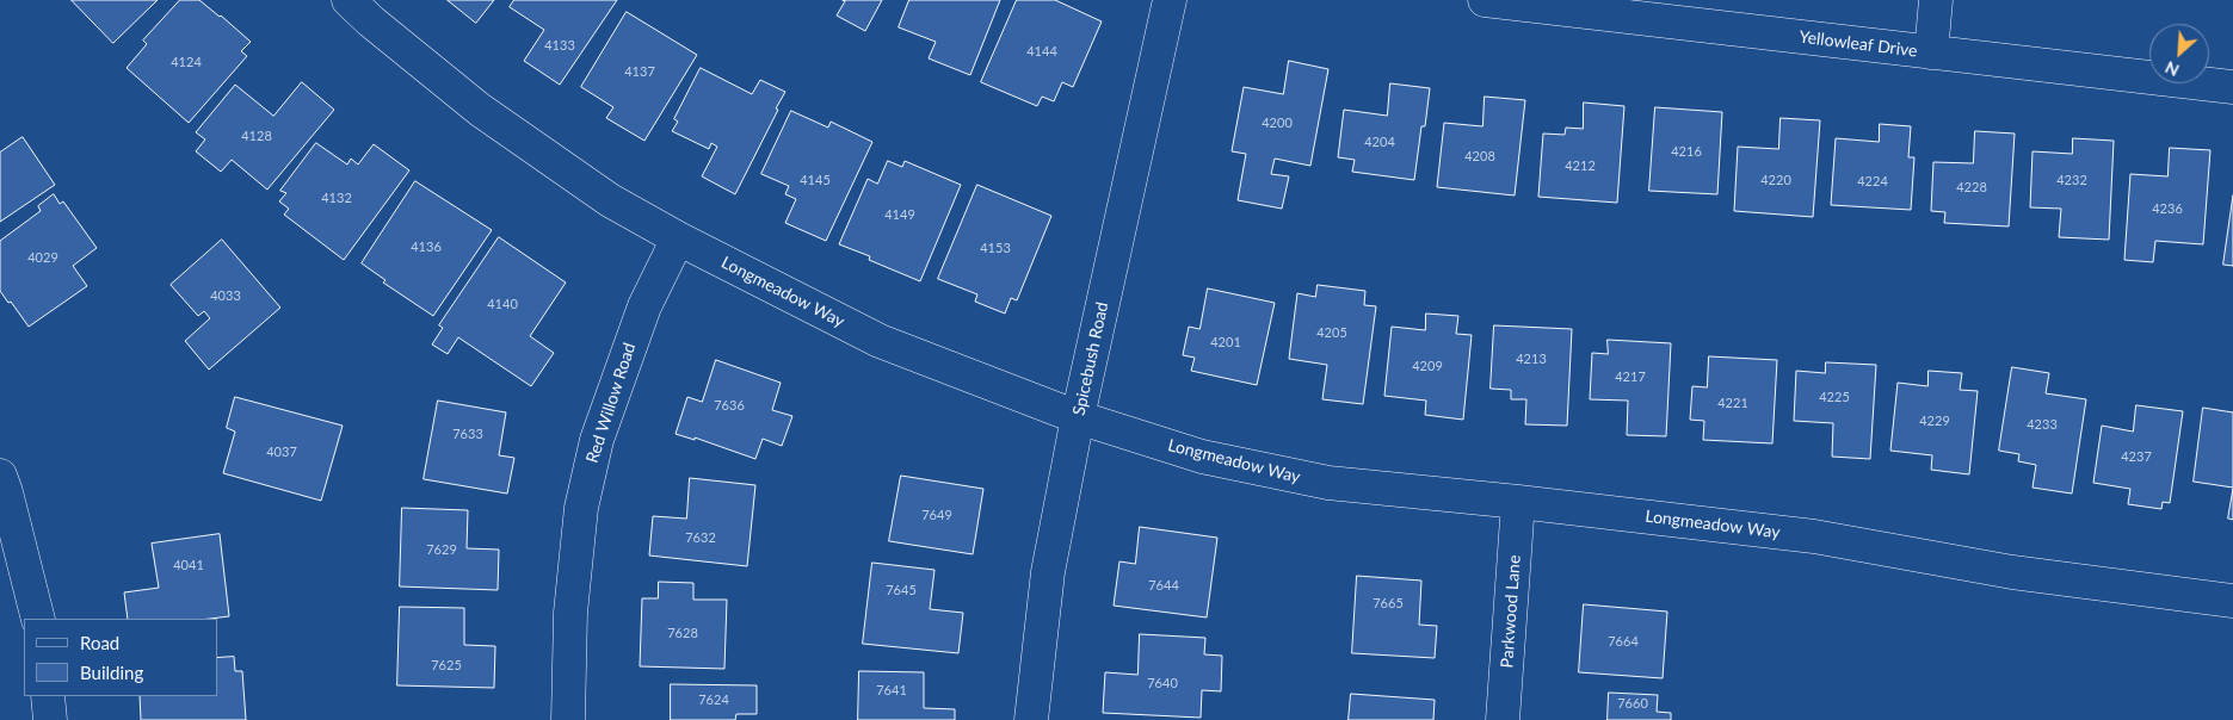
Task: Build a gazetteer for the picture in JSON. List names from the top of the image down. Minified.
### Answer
{"streets":{"street":["Yellowleaf Drive","Longmeadow Way","Spicebush Road","Red Willow Road","Parkwood Lane"]},"crossings":[["Longmeadow Way","Spicebush Road"],["Longmeadow Way","Red Willow Road"],["Longmeadow Way","Parkwood Lane"]],"house_numbers":["4133","4144","4124","4137","4200","4128","4204","4216","4208","4212","4145","4220","4232","4224","4228","4132","4236","4149","4136","4153","4029","4033","4140","4205","4201","4213","4209","4217","4225","4221","7636","4229","4233","7633","4037","4237","7649","7632","7629","4041","7644","7645","7665","7628","7664","7625","7640","7641","7624","7660"],"legend":["Road","Building"],"north":"bottom left"}
